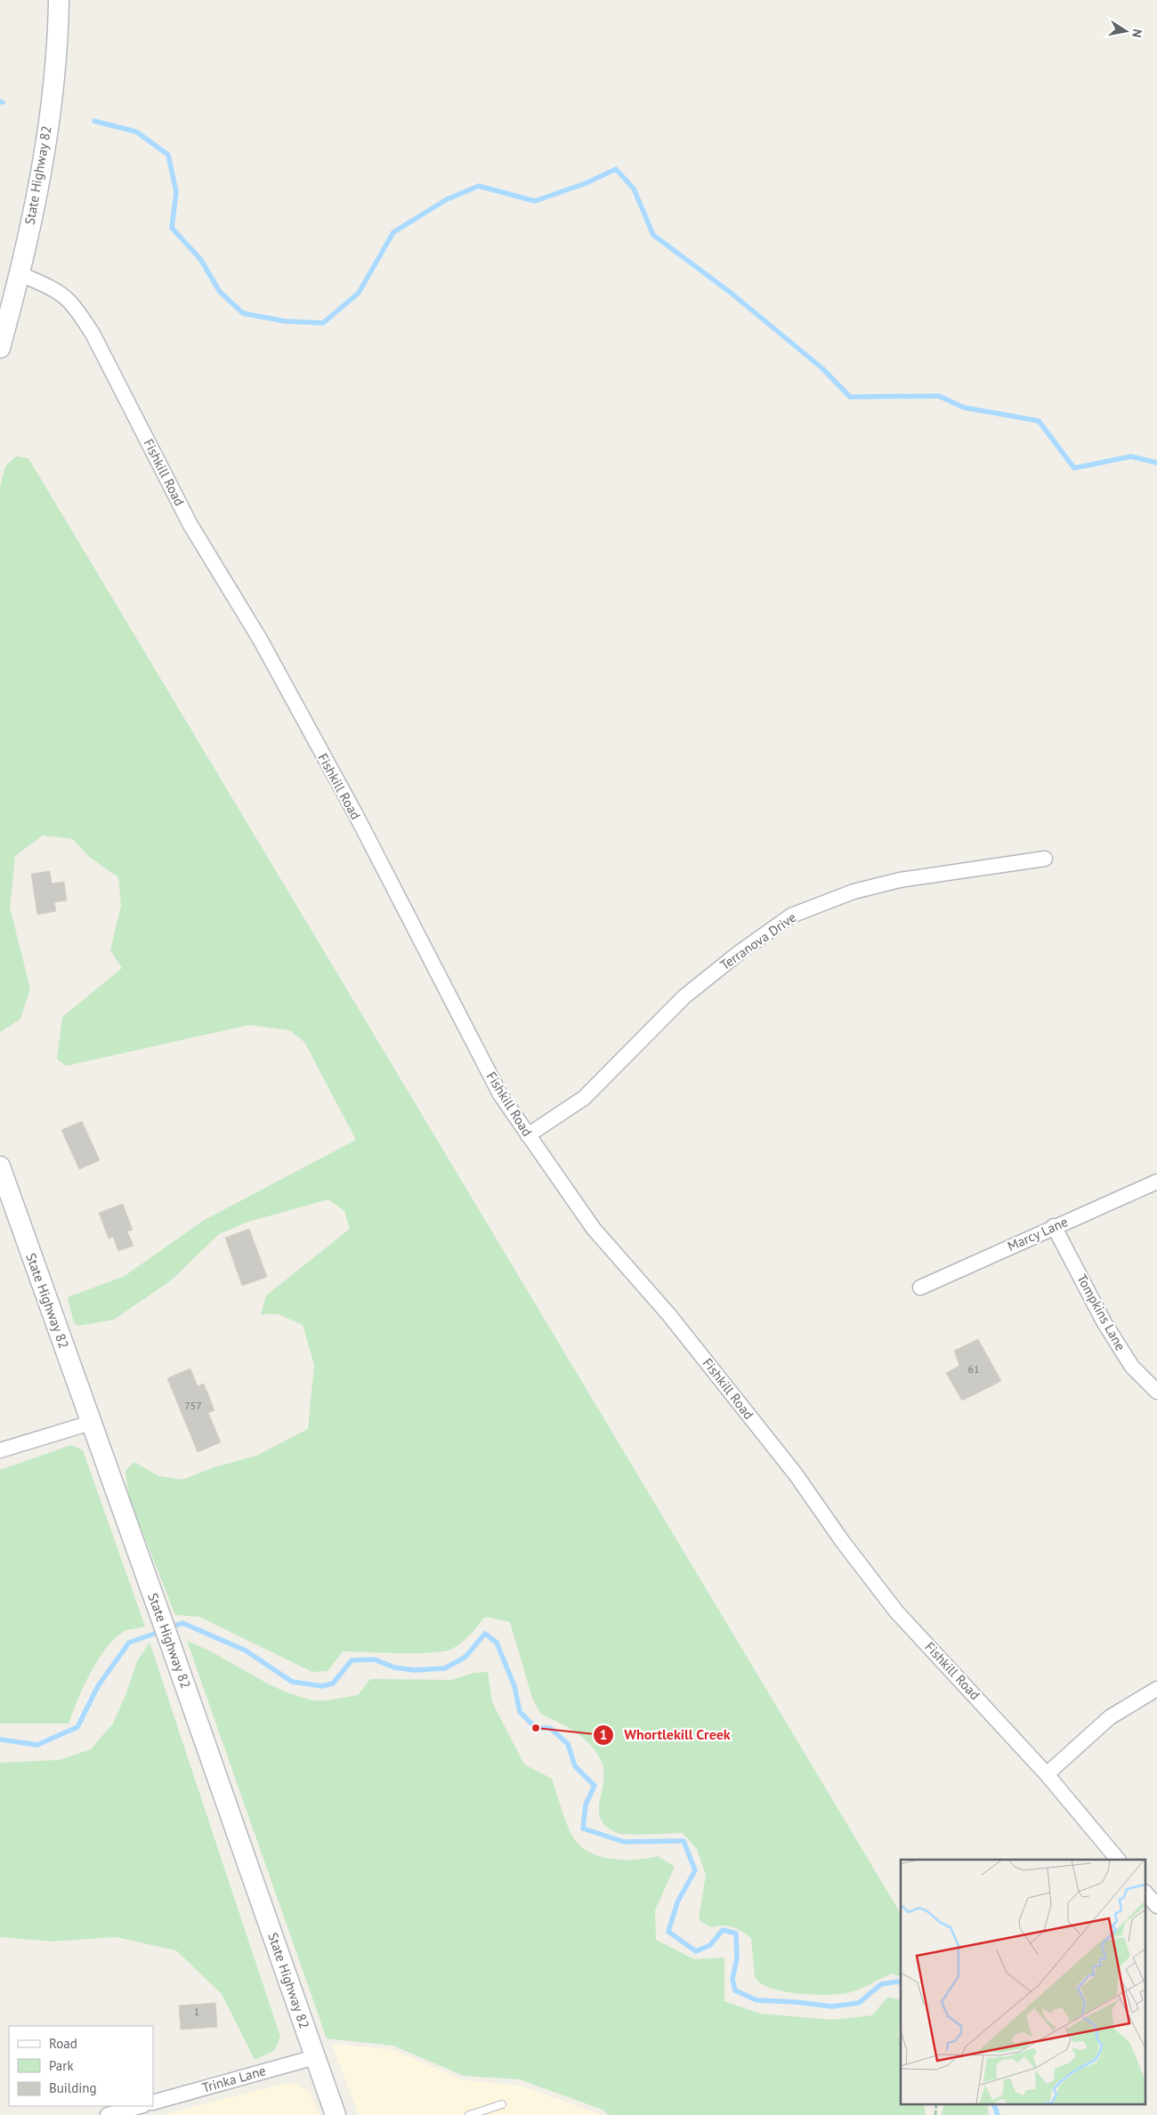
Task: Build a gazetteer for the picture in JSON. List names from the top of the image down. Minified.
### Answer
{"streets":{"main road":["State Highway 82"],"street":["Fishkill Road","Terranova Drive","Marcy Lane","Tompkins Lane","Trinka Lane"]},"crossings":[["State Highway 82","Fishkill Road"],["State Highway 82","Trinka Lane"],["Fishkill Road","Terranova Drive"],["Marcy Lane","Tompkins Lane"]],"places":["Whortlekill Creek"],"house_numbers":["61","757","1"],"legend":["Road","Park","Building"],"north":"right"}
